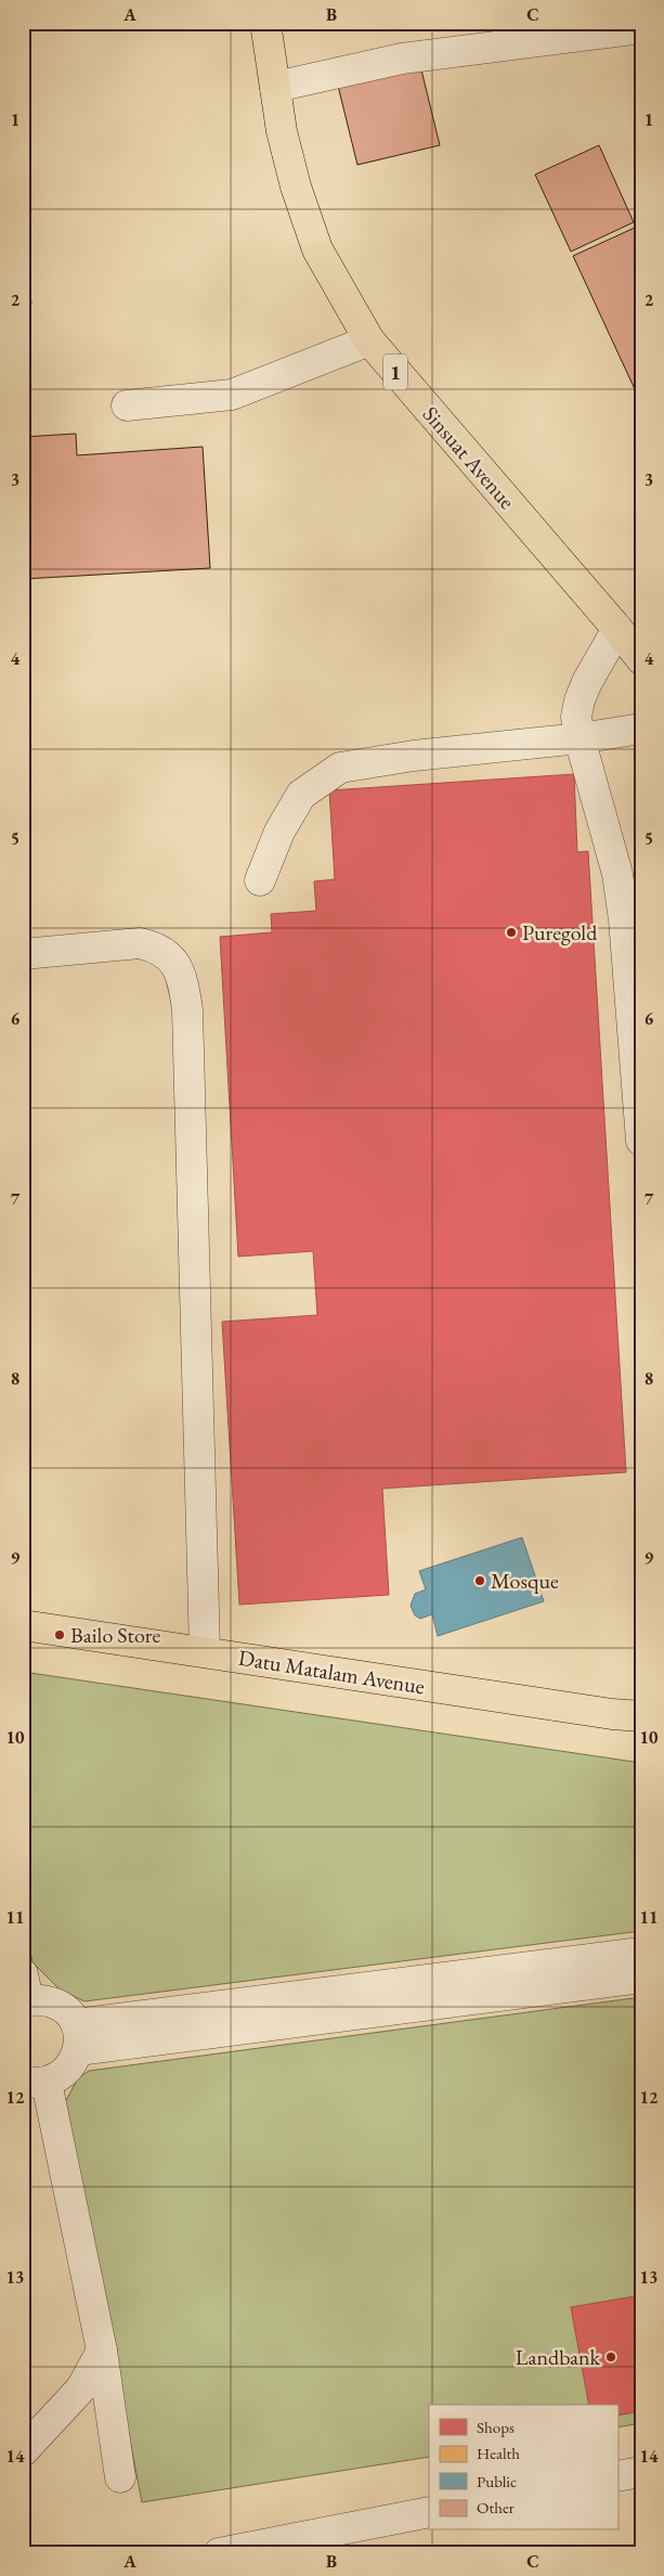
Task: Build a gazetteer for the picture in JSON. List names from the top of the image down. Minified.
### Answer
{"streets":{"main road":["1","Sinsuat Avenue","Datu Matalam Avenue"]},"places":["Puregold","Mosque","Bailo Store","Landbank"],"legend":["Shops","Health","Public","Other"],"grid":{"columns":["A","B","C"],"rows":["1","2","3","4","5","6","7","8","9","10","11","12","13","14"]}}
